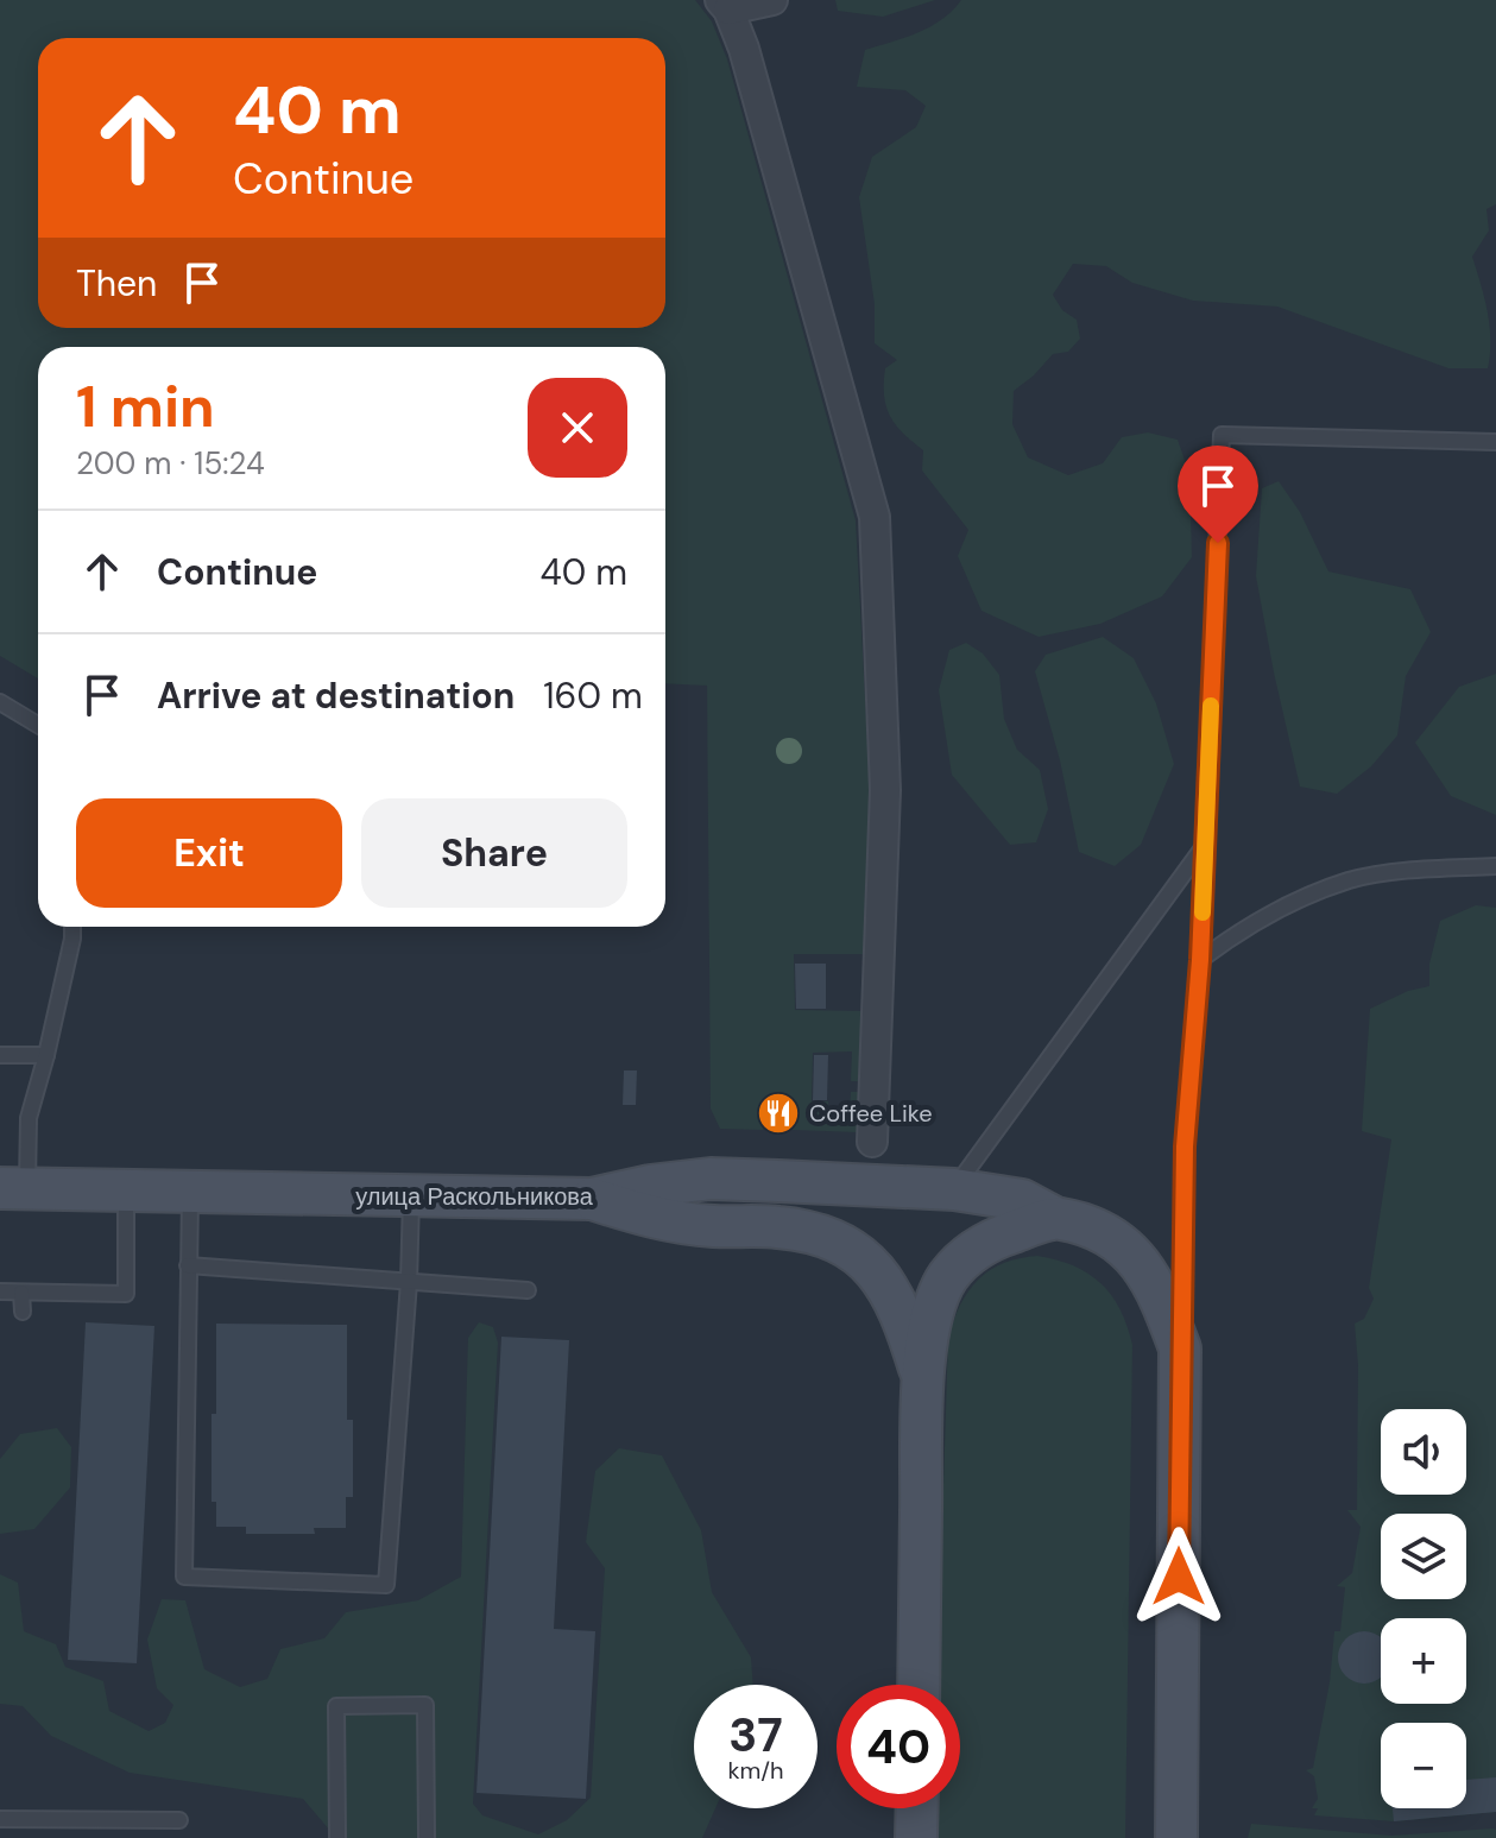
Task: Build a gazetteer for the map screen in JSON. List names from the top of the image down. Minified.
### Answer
{"streets":{"street":["улица Раскольникова"]},"places":{"restaurant":["Coffee Like"]},"page":{"turn":["40 m","Continue"],"then":"Then","heading":["1 min","200 m · 15:24"],"list":[{"name":"Continue","value":"40 m"},{"name":"Arrive at destination","value":"160 m"}],"buttons":["Exit","Share"],"map_buttons":["+","−"],"speed":"37 km/h","limit":"40"}}
